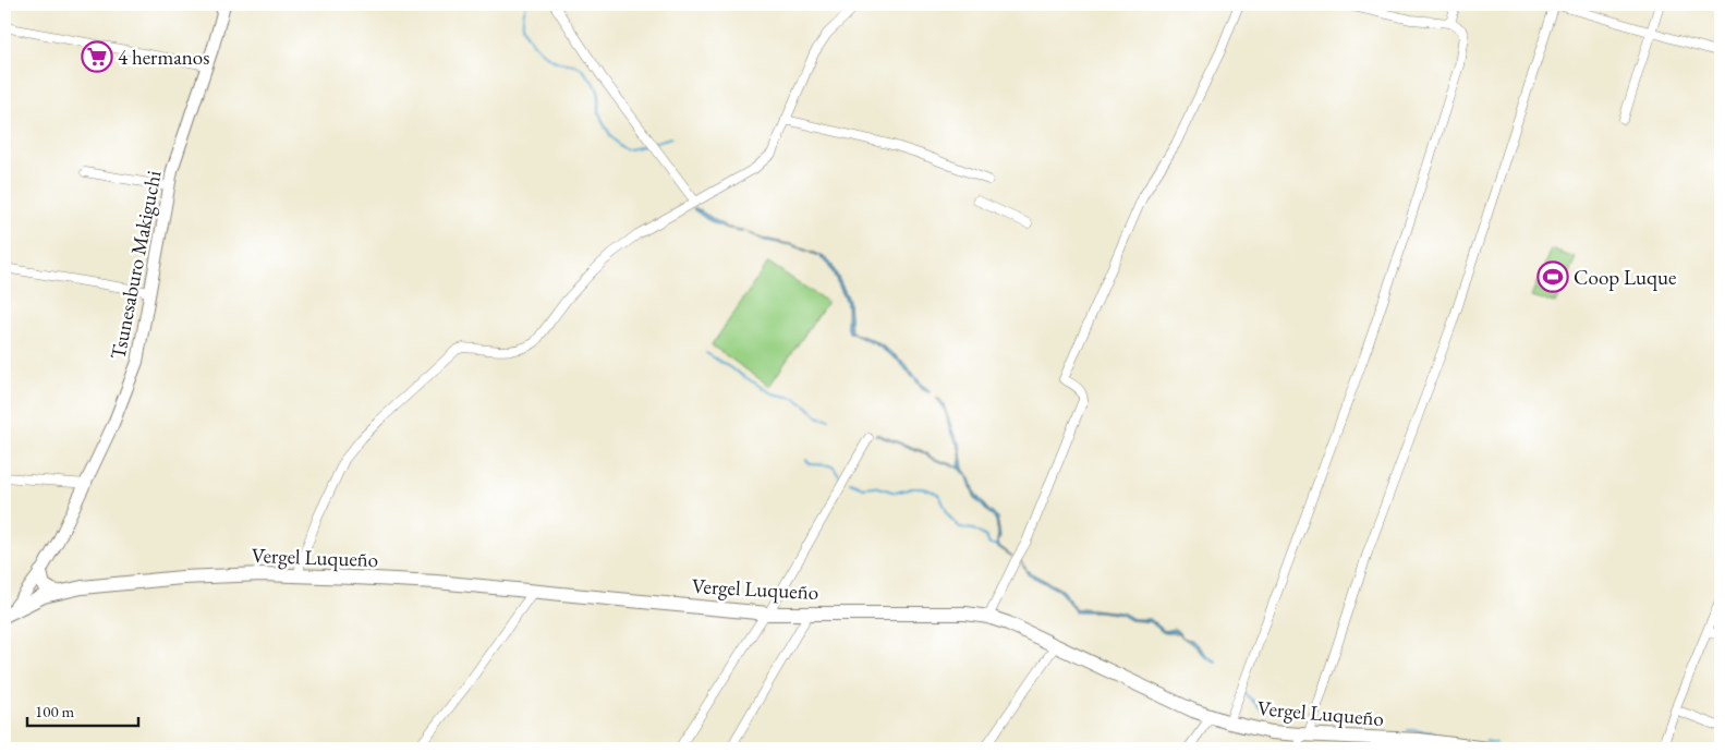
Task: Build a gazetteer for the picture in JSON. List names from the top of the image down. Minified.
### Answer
{"streets":{"main road":["Vergel Luqueño"],"street":["Tsunesaburo Makiguchi"]},"crossings":[["Tsunesaburo Makiguchi","Vergel Luqueño"]],"places":{"supermarket":["4 hermanos"],"sports":["Coop Luque"]},"scale_bar":"100 m"}
